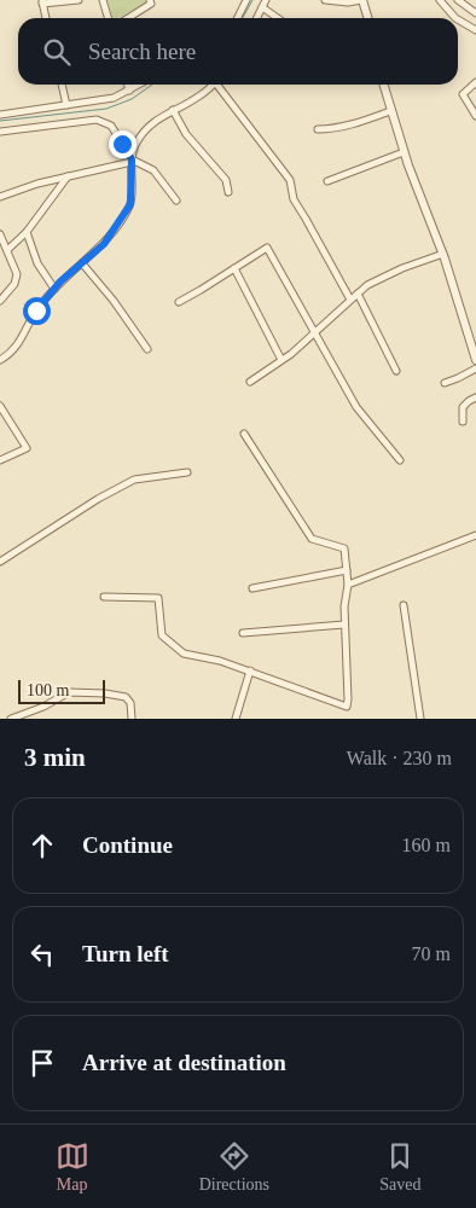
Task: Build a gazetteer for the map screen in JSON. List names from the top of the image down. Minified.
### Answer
{"scale_bar":"100 m","page":{"search":"Search here","scale":"100 m","heading":["3 min","Walk · 230 m"],"list":[["Continue","160 m"],["Turn left","70 m"],"Arrive at destination"],"nav":["Map","Directions","Saved"]}}
